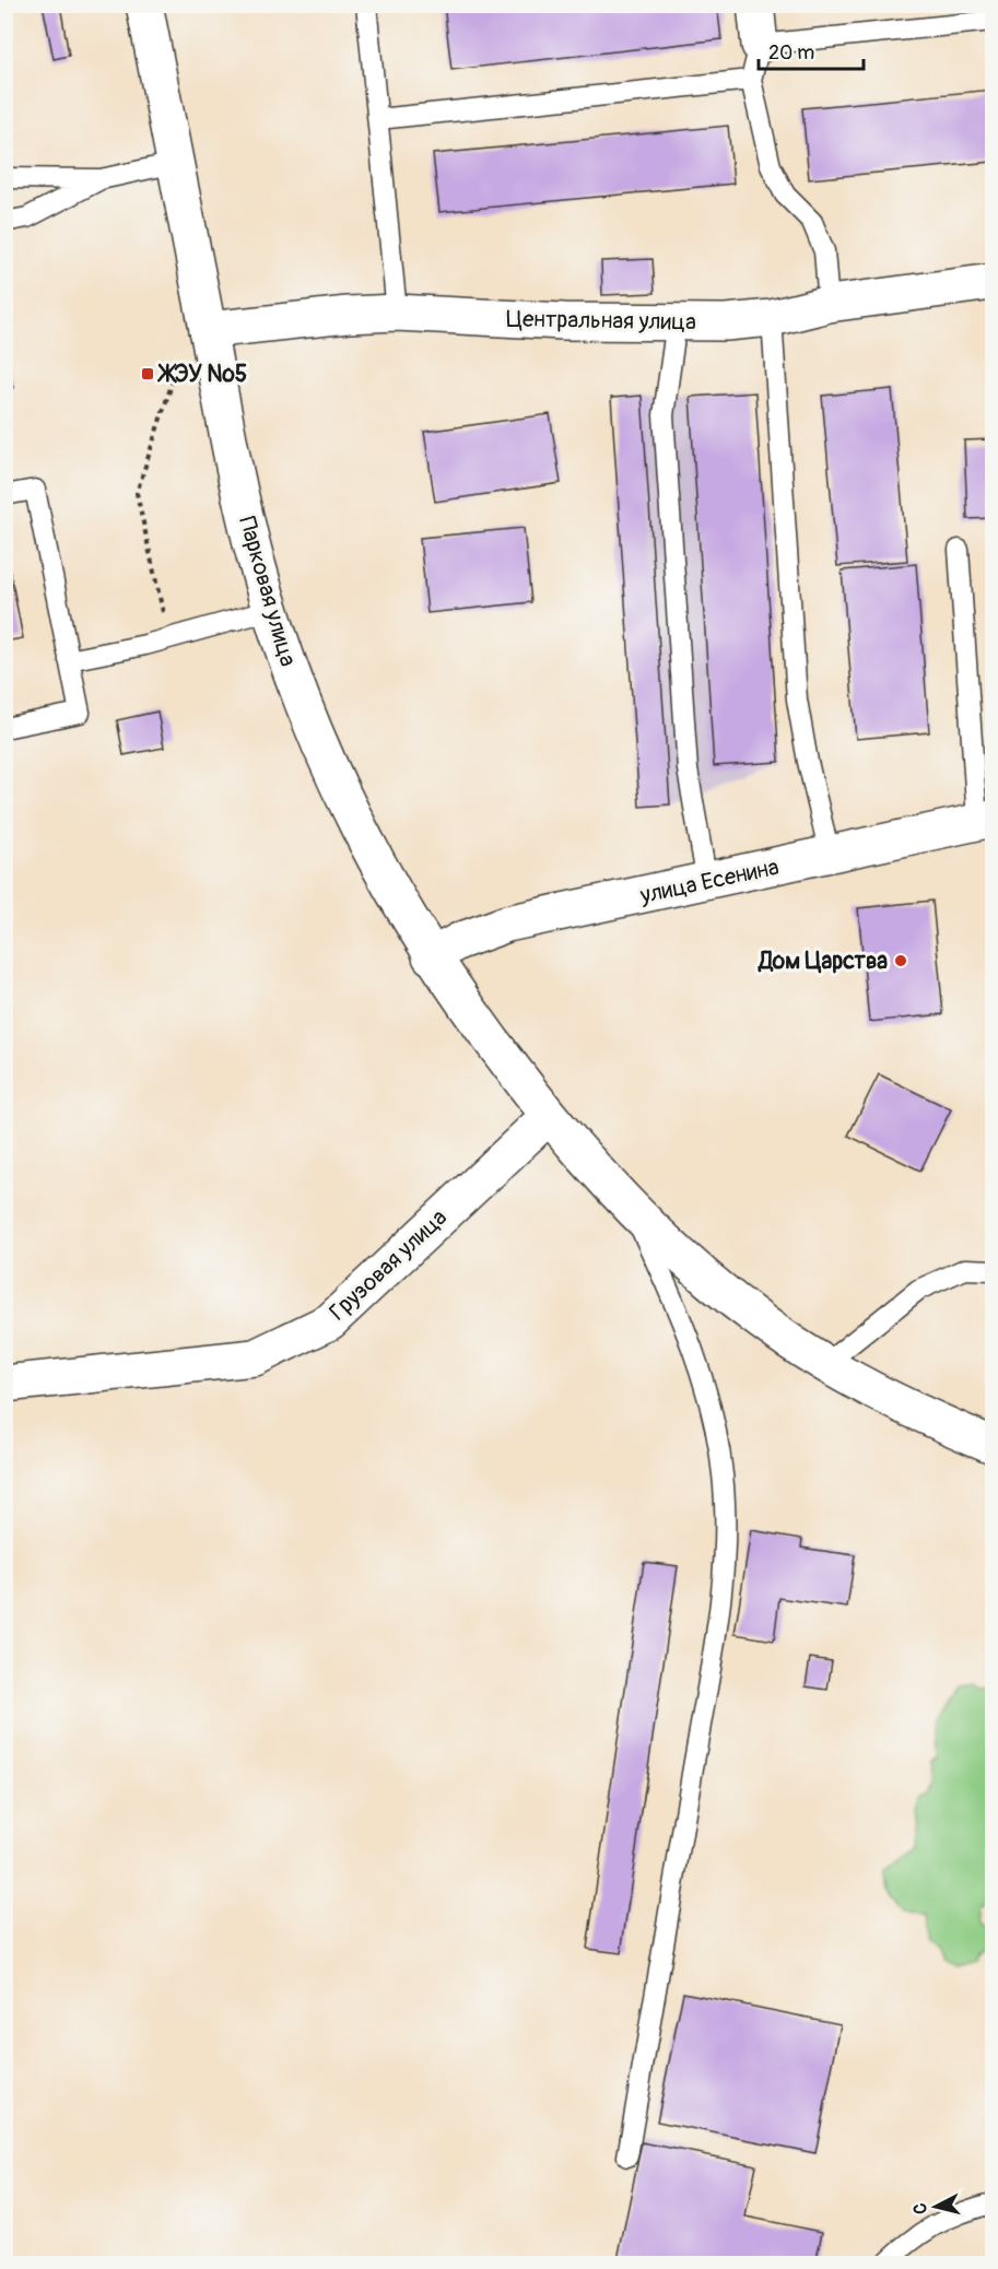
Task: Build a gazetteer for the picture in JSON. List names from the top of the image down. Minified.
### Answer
{"streets":{"street":["Центральная улица","Парковая улица","улица Есенина","Грузовая улица"]},"crossings":[["Центральная улица","Парковая улица"],["Парковая улица","улица Есенина"],["Парковая улица","Грузовая улица"]],"places":{"transit":["ЖЭУ №5"],"other":["Дом Царства"]},"scale_bar":"20 m","north":"left"}
